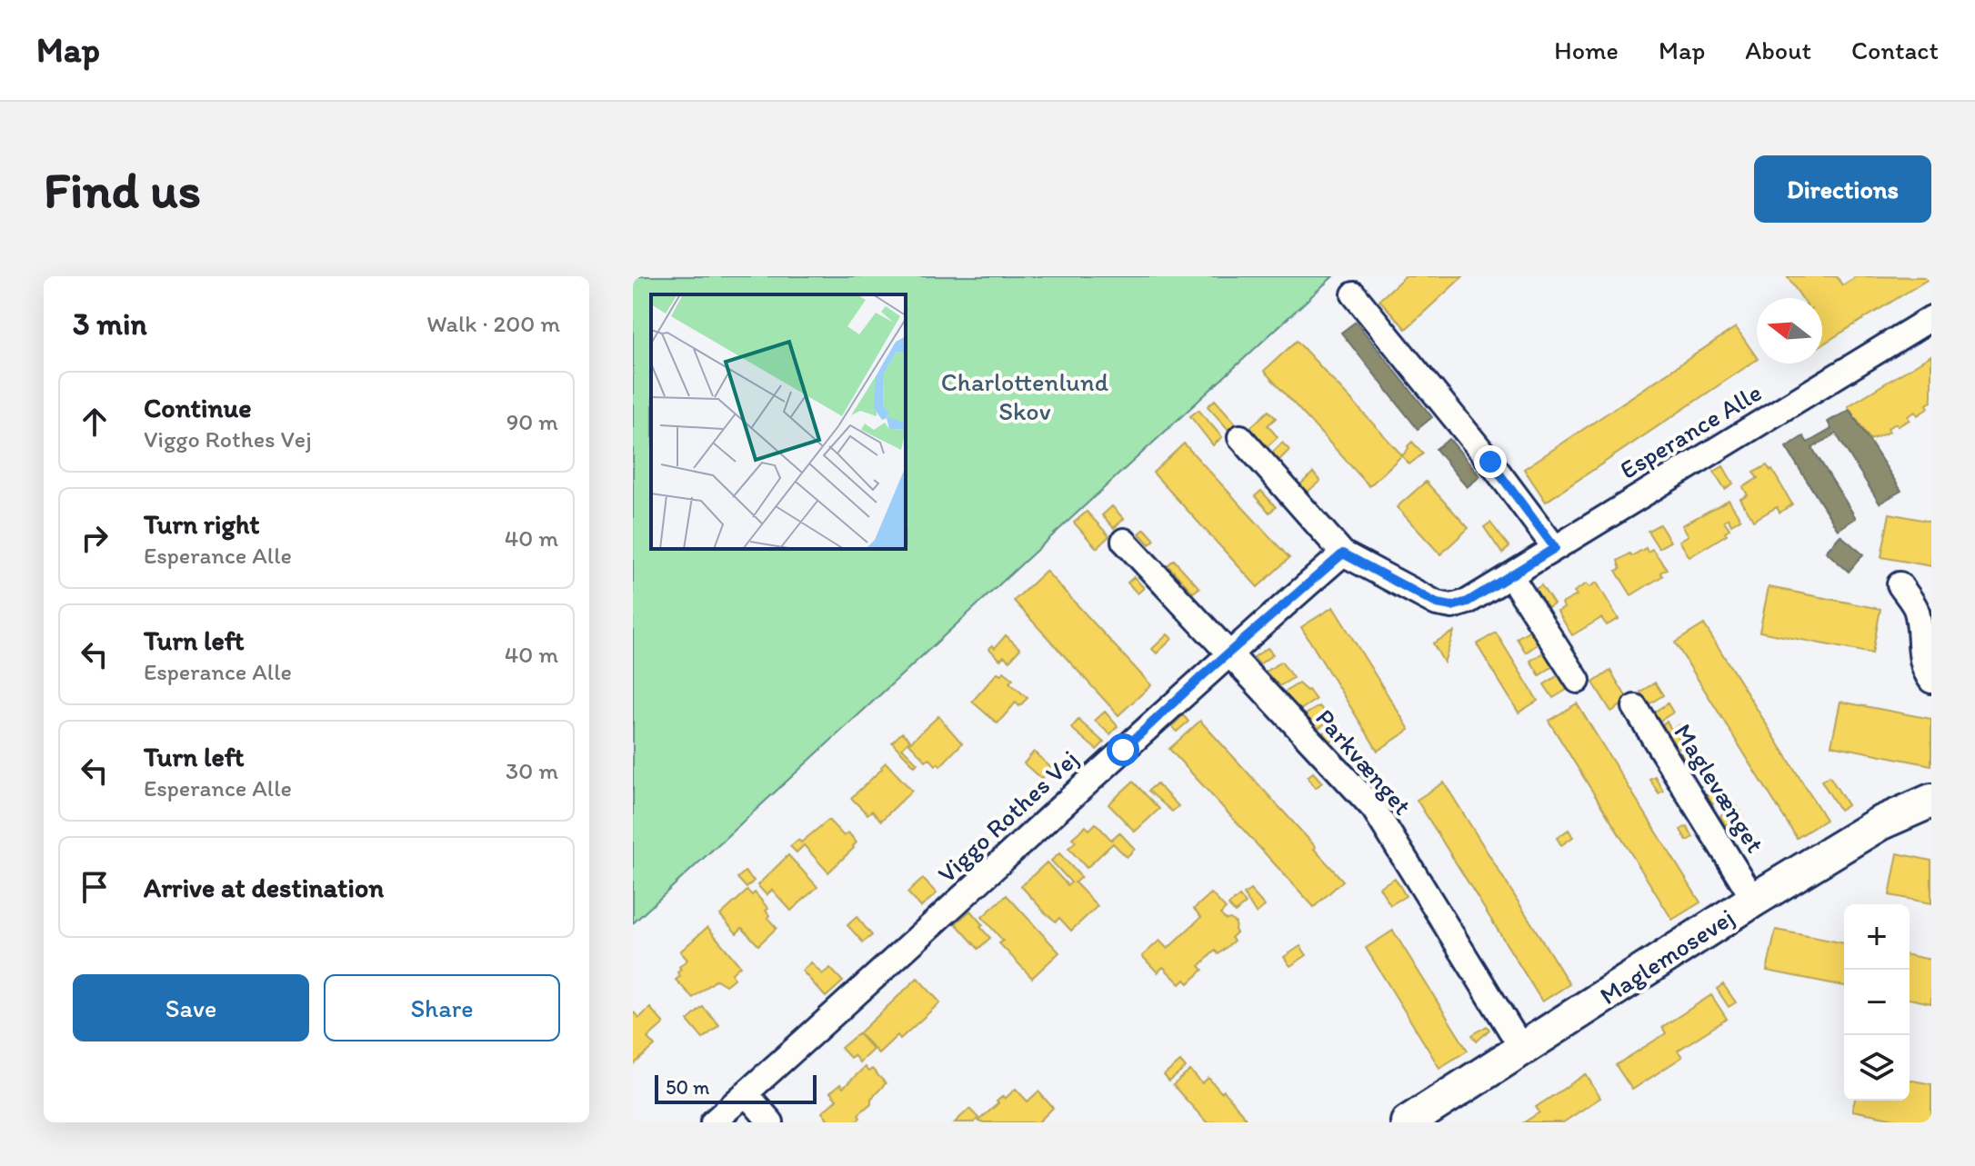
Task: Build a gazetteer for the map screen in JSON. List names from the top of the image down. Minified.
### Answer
{"streets":{"street":["Esperance Alle","Parkvænget","Maglevænget","Viggo Rothes Vej","Maglemosevej"]},"crossings":[["Esperance Alle","Viggo Rothes Vej"],["Parkvænget","Viggo Rothes Vej"],["Parkvænget","Maglemosevej"],["Maglevænget","Maglemosevej"]],"parks":["Charlottenlund Skov"],"scale_bar":"50 m","north":"left","page":{"header":"Map","nav":["Home","Map","About","Contact"],"buttons":["Directions",["Save","Share"]],"title":"Find us","heading":["3 min","Walk · 200 m"],"list":[["Continue","Viggo Rothes Vej","90 m"],["Turn right","Esperance Alle","40 m"],["Turn left","Esperance Alle","40 m"],["Turn left","Esperance Alle","30 m"],"Arrive at destination"],"map_buttons":["+","−"],"scale":"50 m"}}
